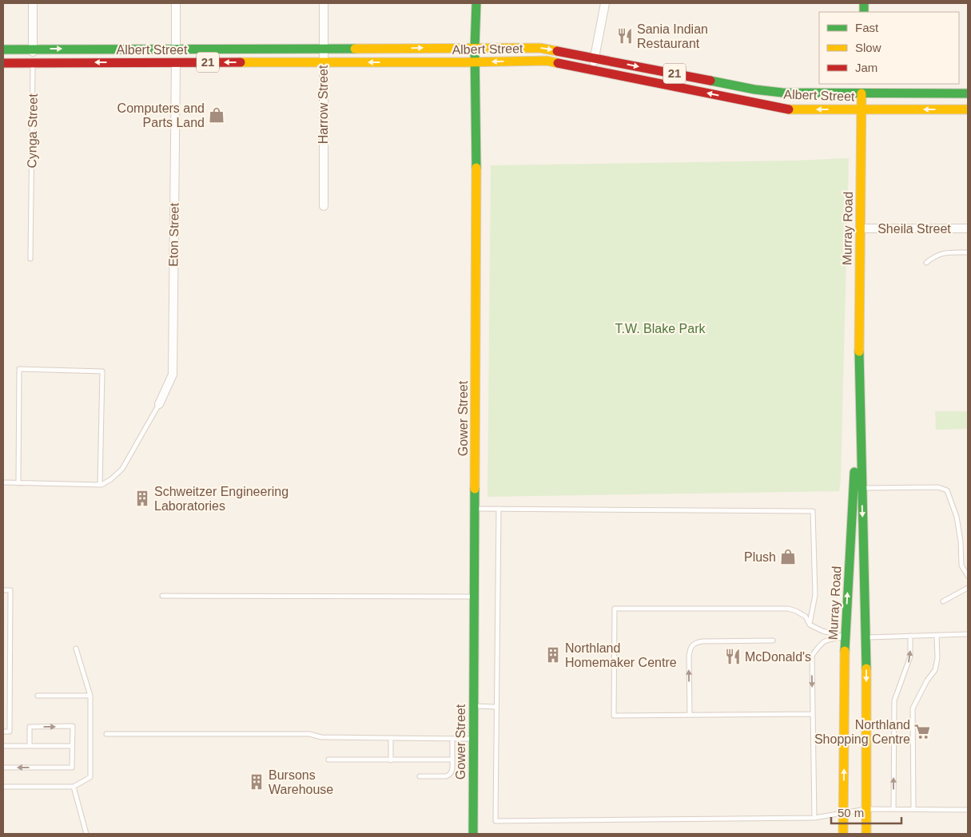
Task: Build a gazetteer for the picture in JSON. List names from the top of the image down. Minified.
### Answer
{"streets":{"main road":["Albert Street","21","Murray Road","Gower Street"],"street":["Harrow Street","Cynga Street","Sheila Street","Eton Street"]},"crossings":[["Albert Street","Harrow Street"],["Albert Street","Cynga Street"],["Albert Street","Murray Road"],["Albert Street","Eton Street"],["Albert Street","Gower Street"],["Murray Road","Sheila Street"]],"parks":["T.W. Blake Park"],"places":{"restaurant":["Sania Indian Restaurant","McDonald's"],"shop":["Computers and Parts Land","Plush"],"building":["Schweitzer Engineering Laboratories","Northland Homemaker Centre","Bursons Warehouse"],"supermarket":["Northland Shopping Centre"]},"legend":["Fast","Slow","Jam"],"scale_bar":"50 m"}
